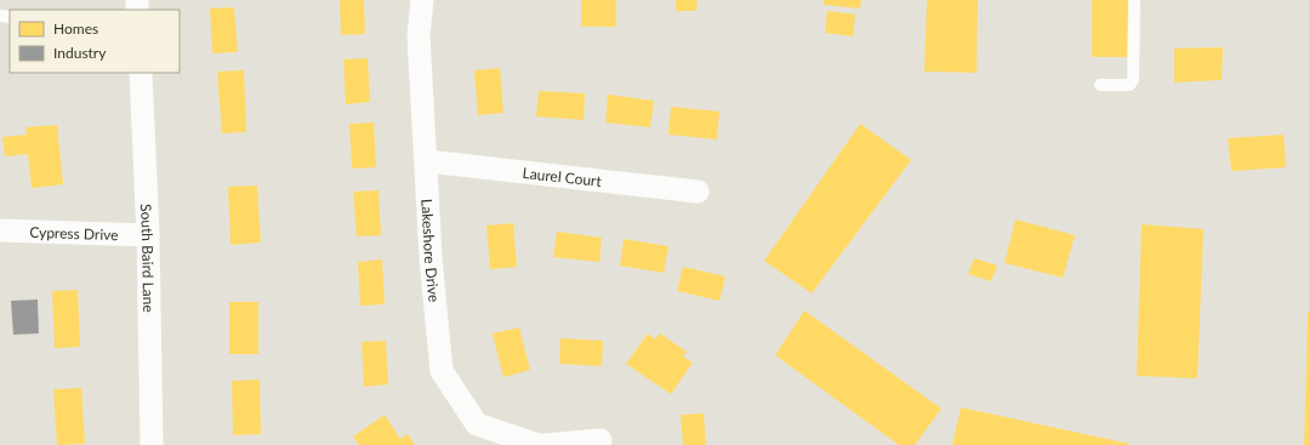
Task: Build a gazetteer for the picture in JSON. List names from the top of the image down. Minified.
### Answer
{"streets":{"street":["Laurel Court","Cypress Drive","Lakeshore Drive","South Baird Lane"]},"crossings":[["Laurel Court","Lakeshore Drive"],["Cypress Drive","South Baird Lane"]],"legend":["Homes","Industry"]}
